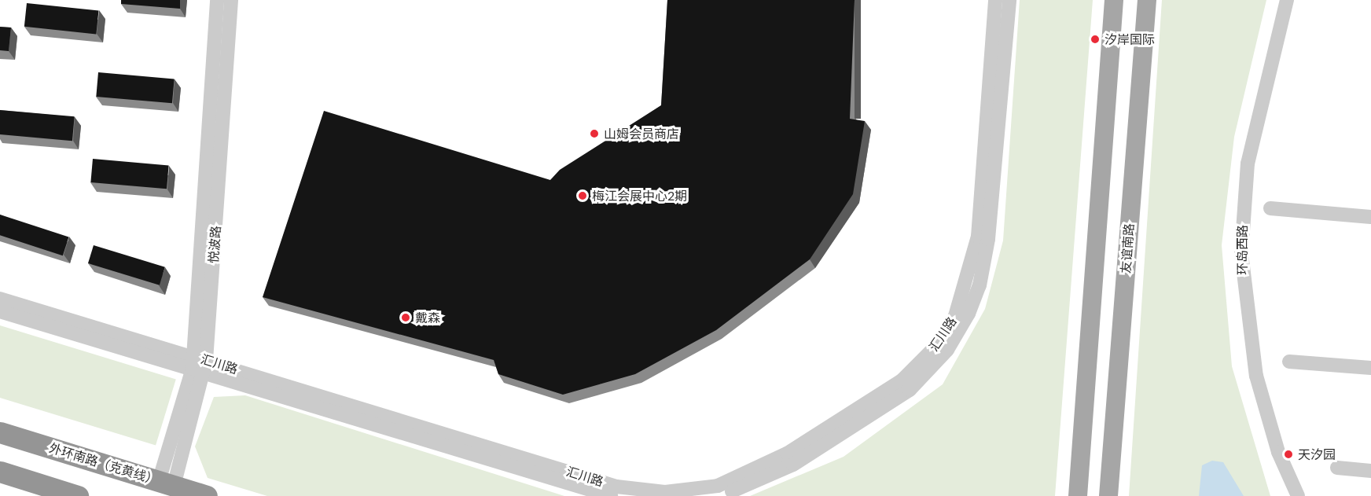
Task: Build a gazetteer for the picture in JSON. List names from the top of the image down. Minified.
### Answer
{"streets":{"highway":["外环南路（克黄线）"],"main road":["友谊南路"],"street":["悦波路","环岛西路","汇川路"]},"crossings":[["悦波路","汇川路"],["悦波路","外环南路（克黄线）"]],"places":["汐岸国际","山姆会员商店","梅江会展中心2期","戴森","天汐园"]}
